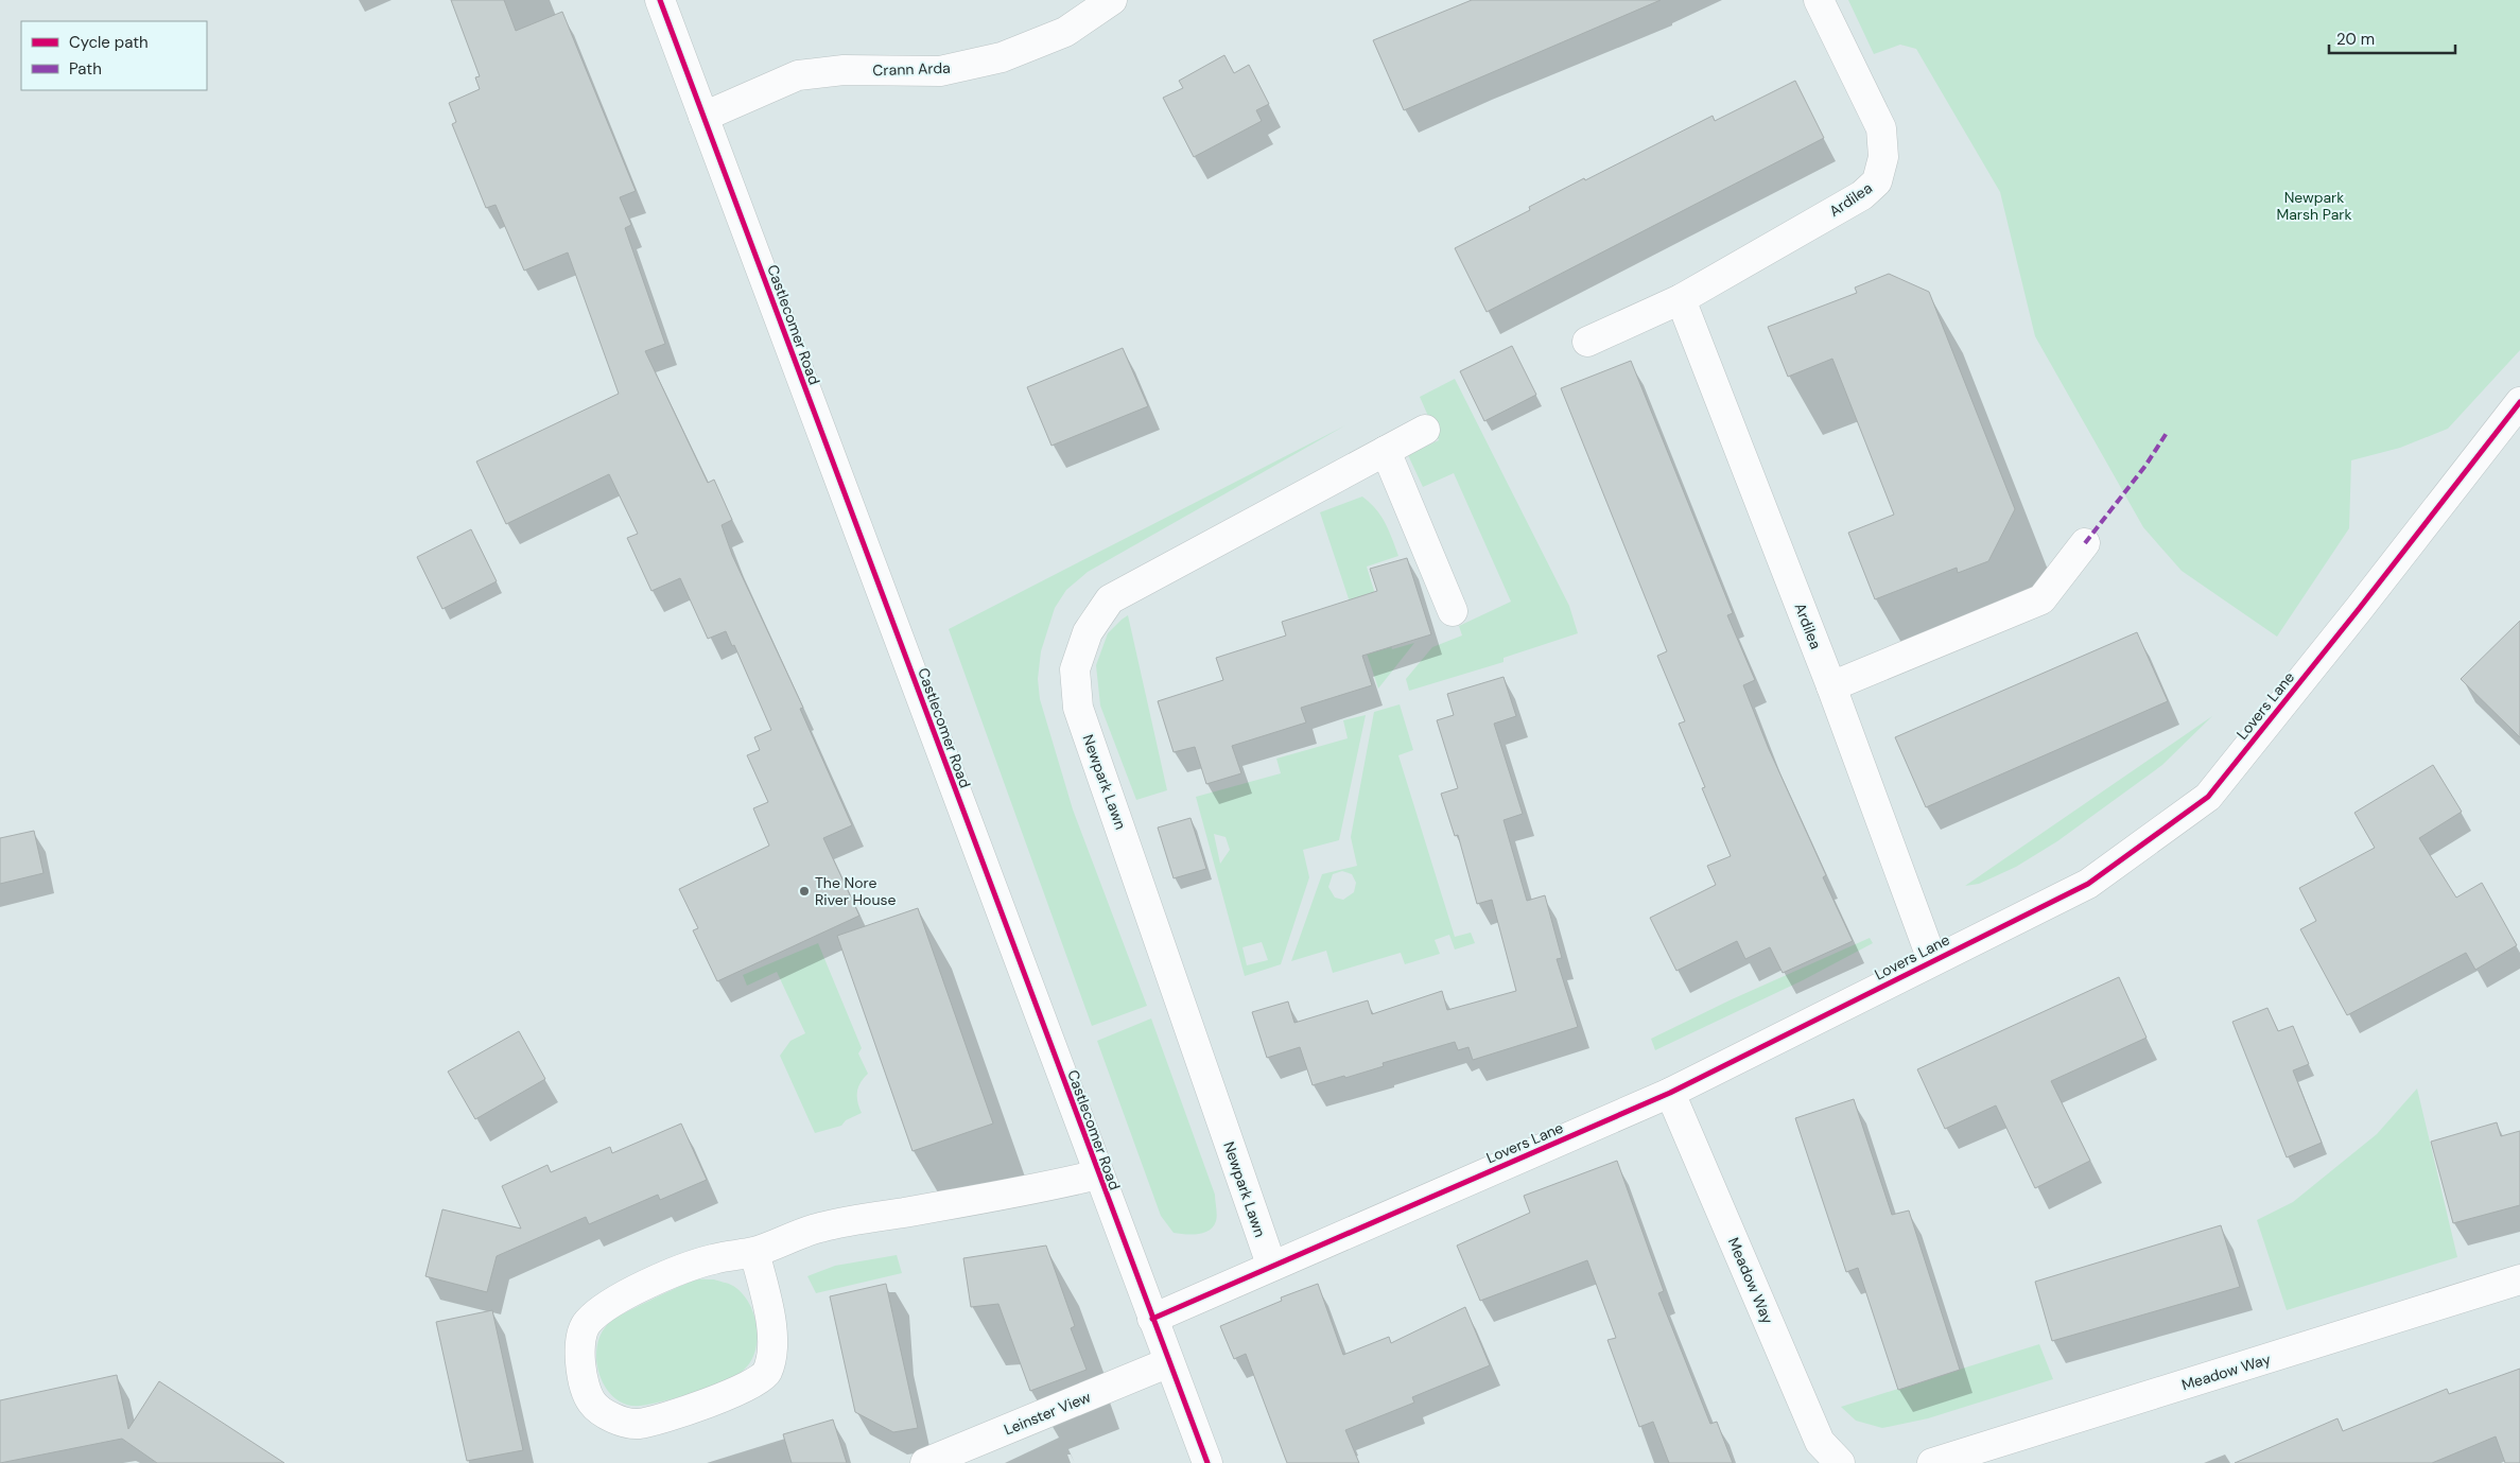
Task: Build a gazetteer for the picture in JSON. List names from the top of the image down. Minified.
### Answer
{"streets":{"street":["Crann Arda","Ardilea","Castlecomer Road","Lovers Lane","Newpark Lawn","Meadow Way","Leinster View"]},"crossings":[["Crann Arda","Castlecomer Road"],["Ardilea","Lovers Lane"],["Castlecomer Road","Lovers Lane"],["Castlecomer Road","Leinster View"],["Lovers Lane","Newpark Lawn"],["Lovers Lane","Meadow Way"]],"parks":["Newpark Marsh Park"],"places":["The Nore River House"],"legend":["Cycle path","Path"],"scale_bar":"20 m"}
